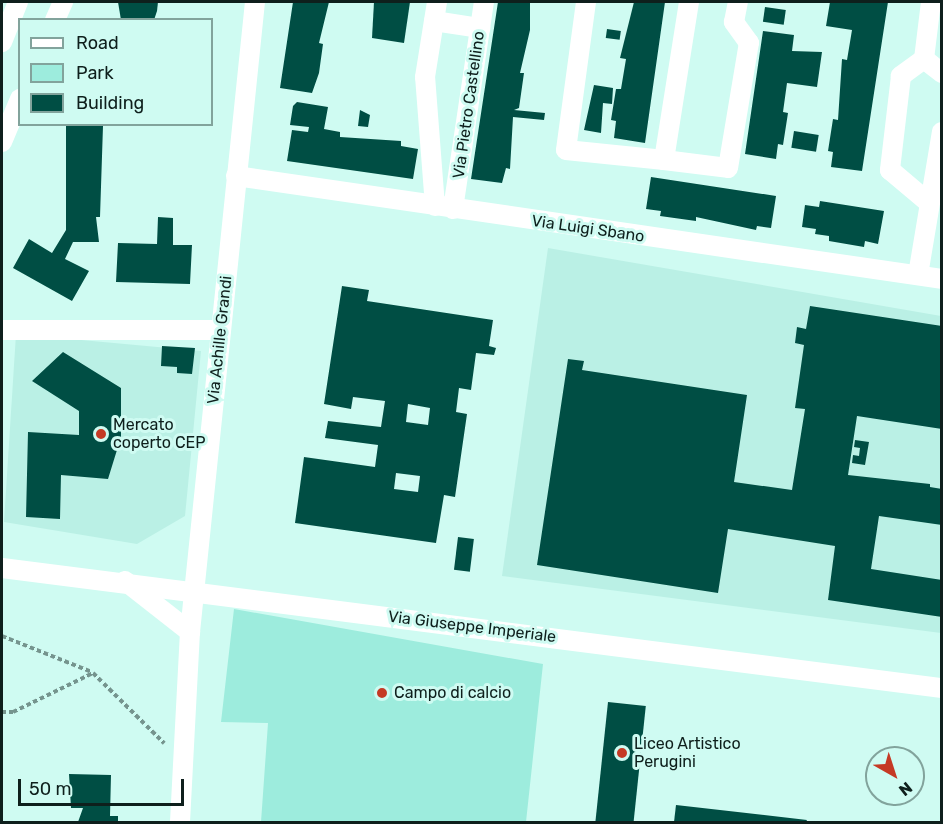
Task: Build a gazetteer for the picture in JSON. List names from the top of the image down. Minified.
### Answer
{"streets":{"street":["Via Pietro Castellino","Via Luigi Sbano","Via Achille Grandi","Via Giuseppe Imperiale"]},"crossings":[["Via Pietro Castellino","Via Luigi Sbano"],["Via Luigi Sbano","Via Achille Grandi"],["Via Achille Grandi","Via Giuseppe Imperiale"]],"places":["Mercato coperto CEP","Campo di calcio","Liceo Artistico Perugini"],"legend":["Road","Park","Building"],"scale_bar":"50 m","north":"bottom right"}
